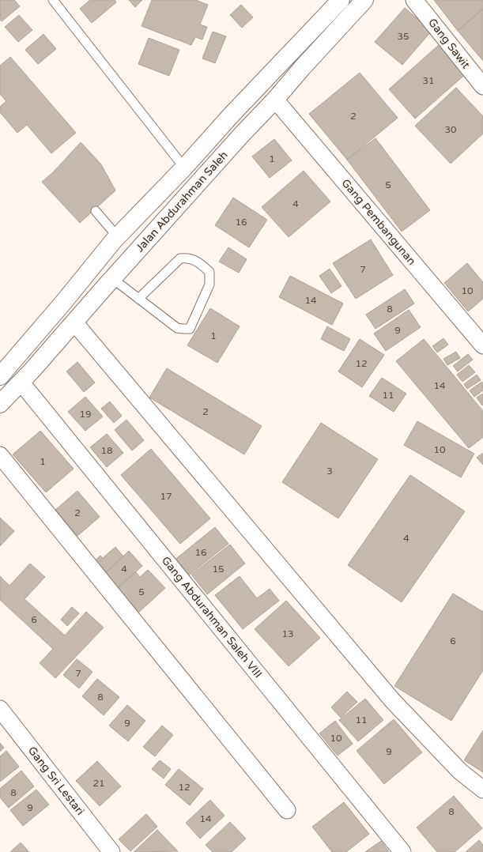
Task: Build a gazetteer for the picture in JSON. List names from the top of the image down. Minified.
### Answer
{"streets":{"street":["Gang Sawit","Jalan Abdurahman Saleh","Gang Pembangunan","Gang Abdurahman Saleh VIII","Gang Sri Lestari"]},"crossings":[["Jalan Abdurahman Saleh","Gang Pembangunan"],["Jalan Abdurahman Saleh","Gang Abdurahman Saleh VIII"]],"house_numbers":["35","31","2","30","1","5","4","16","7","10","14","8","9","1","12","14","11","2","19","10","18","1","3","17","2","4","16","4","15","5","6","13","6","7","8","11","9","10","9","21","12","8","9","8","14"]}
